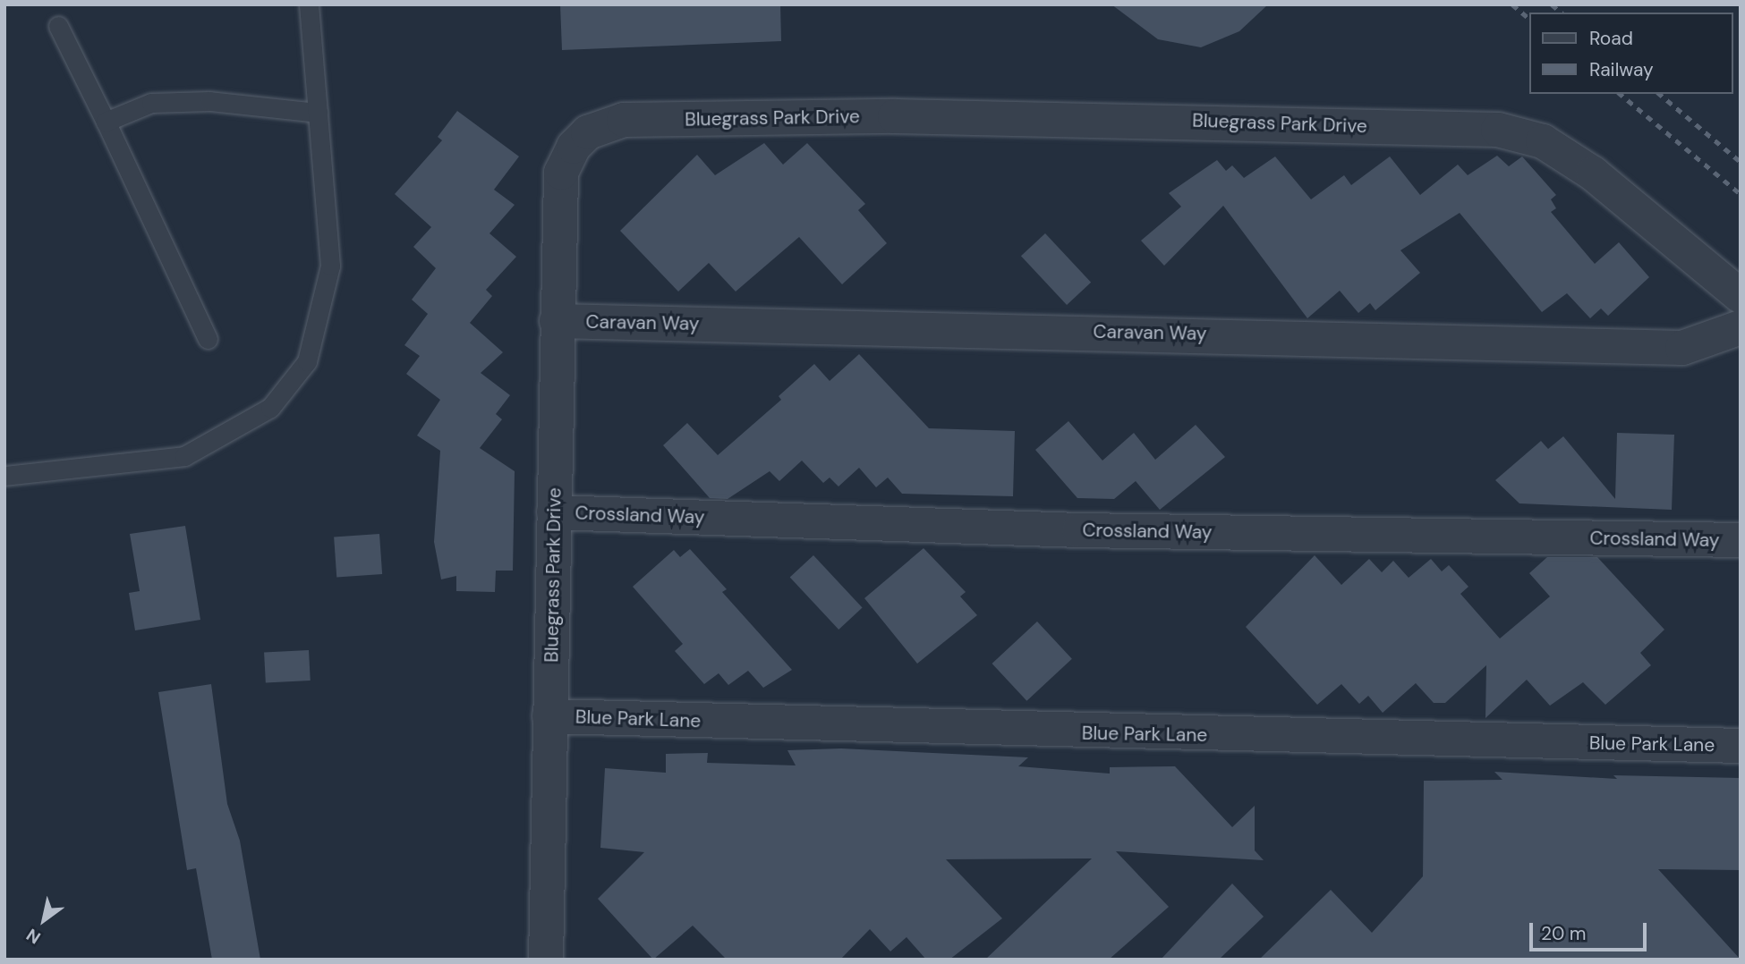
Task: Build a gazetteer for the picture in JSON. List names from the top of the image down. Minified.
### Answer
{"streets":{"street":["Bluegrass Park Drive","Caravan Way","Crossland Way","Blue Park Lane"]},"crossings":[["Bluegrass Park Drive","Caravan Way"],["Bluegrass Park Drive","Crossland Way"],["Bluegrass Park Drive","Blue Park Lane"]],"legend":["Road","Railway"],"scale_bar":"20 m","north":"bottom left"}
